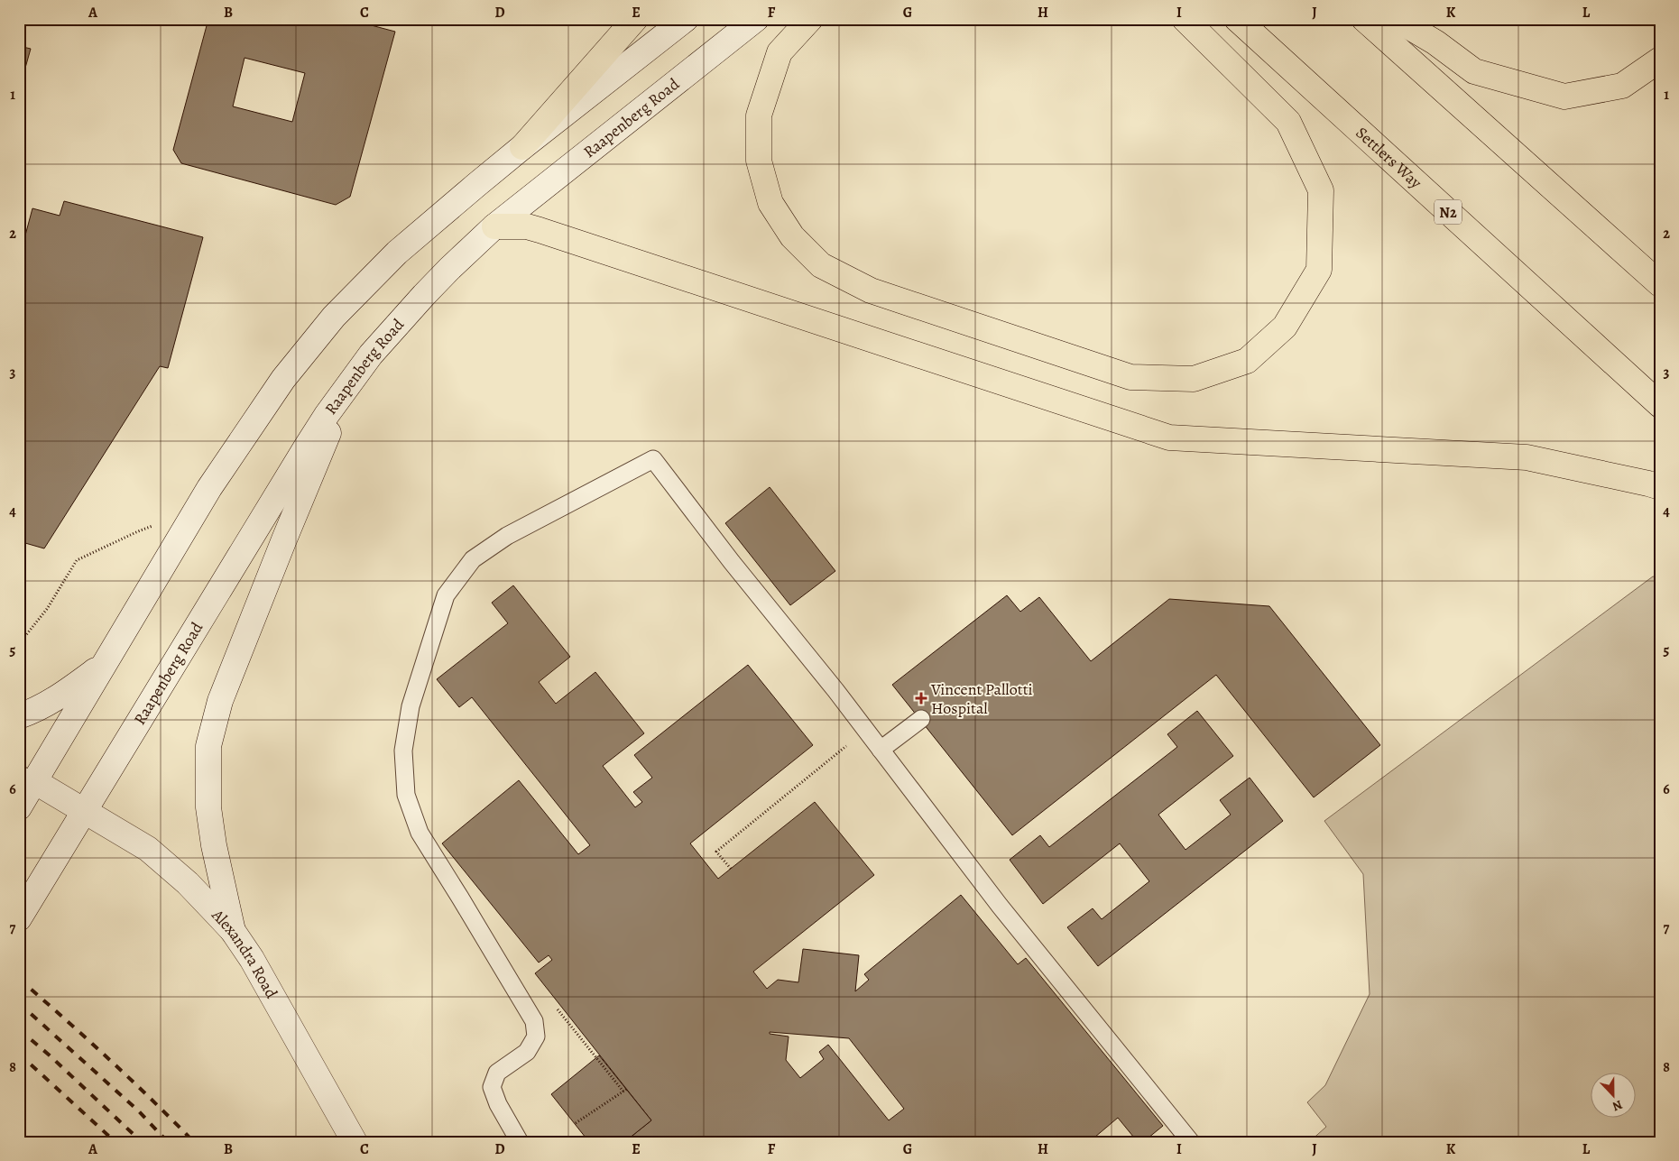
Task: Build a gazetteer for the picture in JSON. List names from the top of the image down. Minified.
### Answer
{"streets":{"highway":["Settlers Way","N2"],"main road":["Raapenberg Road","Alexandra Road"]},"crossings":[["Raapenberg Road","Alexandra Road"]],"places":{"health":["Vincent Pallotti Hospital"]},"north":"bottom","grid":{"columns":["A","B","C","D","E","F","G","H","I","J","K","L"],"rows":["1","2","3","4","5","6","7","8"]}}
